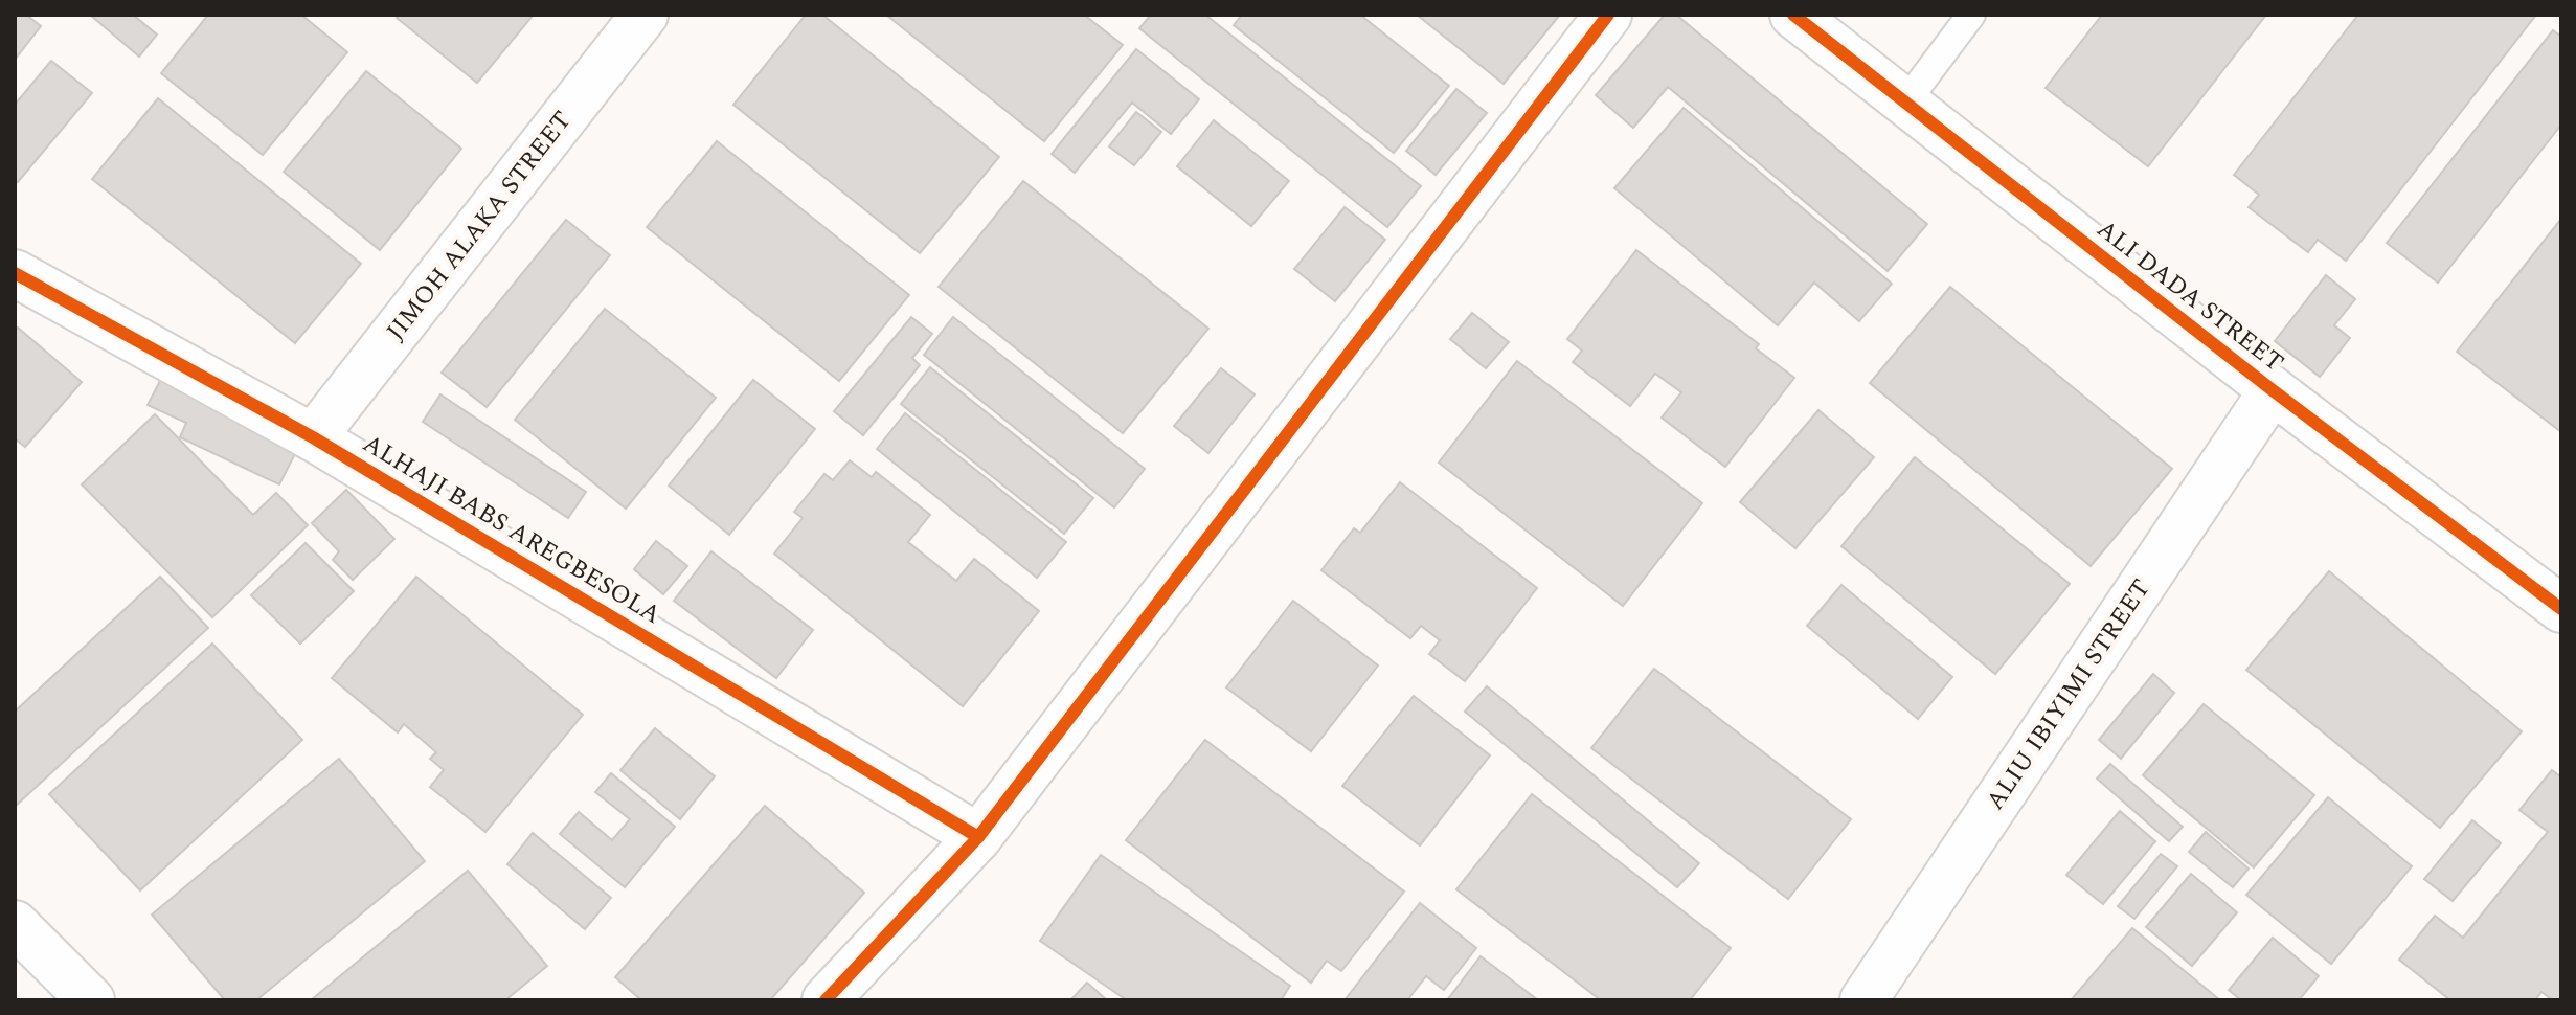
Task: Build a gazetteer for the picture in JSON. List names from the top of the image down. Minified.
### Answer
{"streets":{"street":["JIMOH ALAKA STREET","ALI DADA STREET","ALHAJI BABS AREGBESOLA","ALIU IBIYIMI STREET"]},"crossings":[["JIMOH ALAKA STREET","ALHAJI BABS AREGBESOLA"],["ALI DADA STREET","ALIU IBIYIMI STREET"]]}
